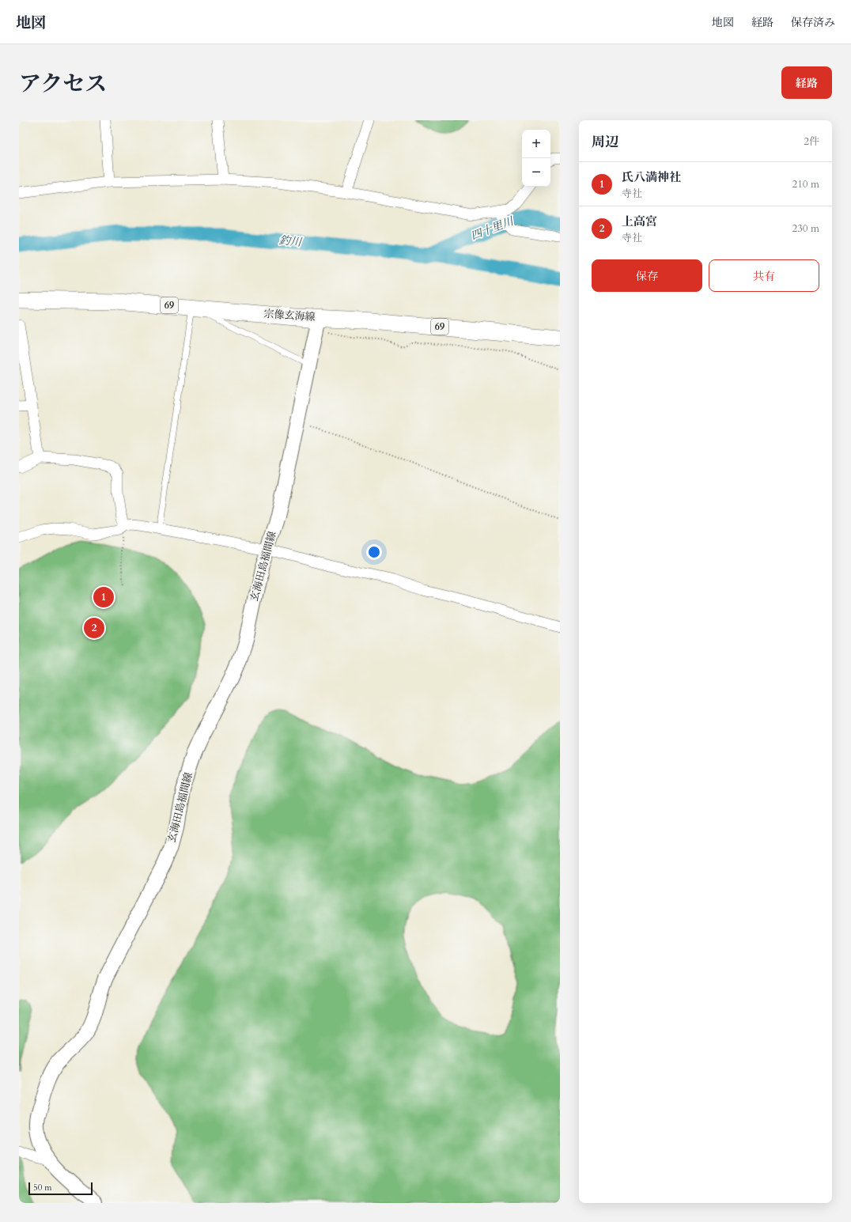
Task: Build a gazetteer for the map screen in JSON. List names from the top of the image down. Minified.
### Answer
{"streets":{"main road":["69","宗像玄海線","玄海田島福間線"]},"crossings":[["宗像玄海線","玄海田島福間線"]],"water":["四十里川","釣川"],"scale_bar":"50 m","page":{"header":"地図","nav":["地図","経路","保存済み"],"title":"アクセス","buttons":["経路",["保存","共有"]],"heading":["周辺","2件"],"map_buttons":["+","−"],"list":[{"mark":"1","name":"氏八満神社","note":"寺社","value":"210 m"},{"mark":"2","name":"上高宮","note":"寺社","value":"230 m"}],"pins":["1","2"],"scale":"50 m"}}
